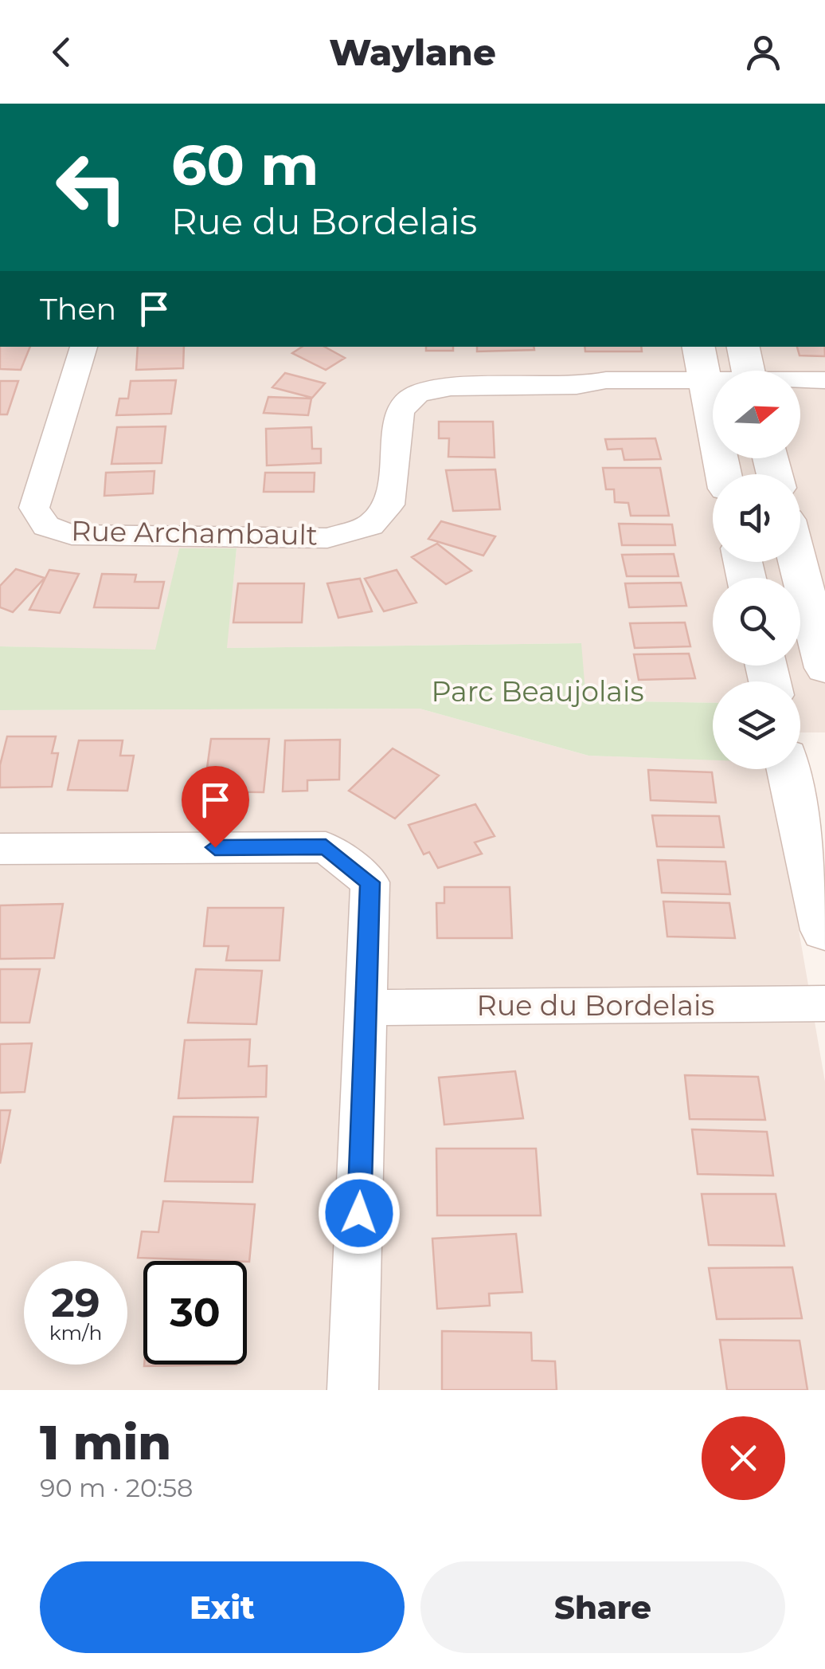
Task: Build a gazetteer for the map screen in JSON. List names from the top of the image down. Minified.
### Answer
{"streets":{"street":["Rue Archambault","Rue du Bordelais"]},"parks":["Parc Beaujolais"],"north":"right","page":{"header":"Waylane","turn":["60 m","Rue du Bordelais"],"then":"Then","speed":"29 km/h","limit":"30","heading":["1 min","90 m · 20:58"],"buttons":["Exit","Share"]}}
